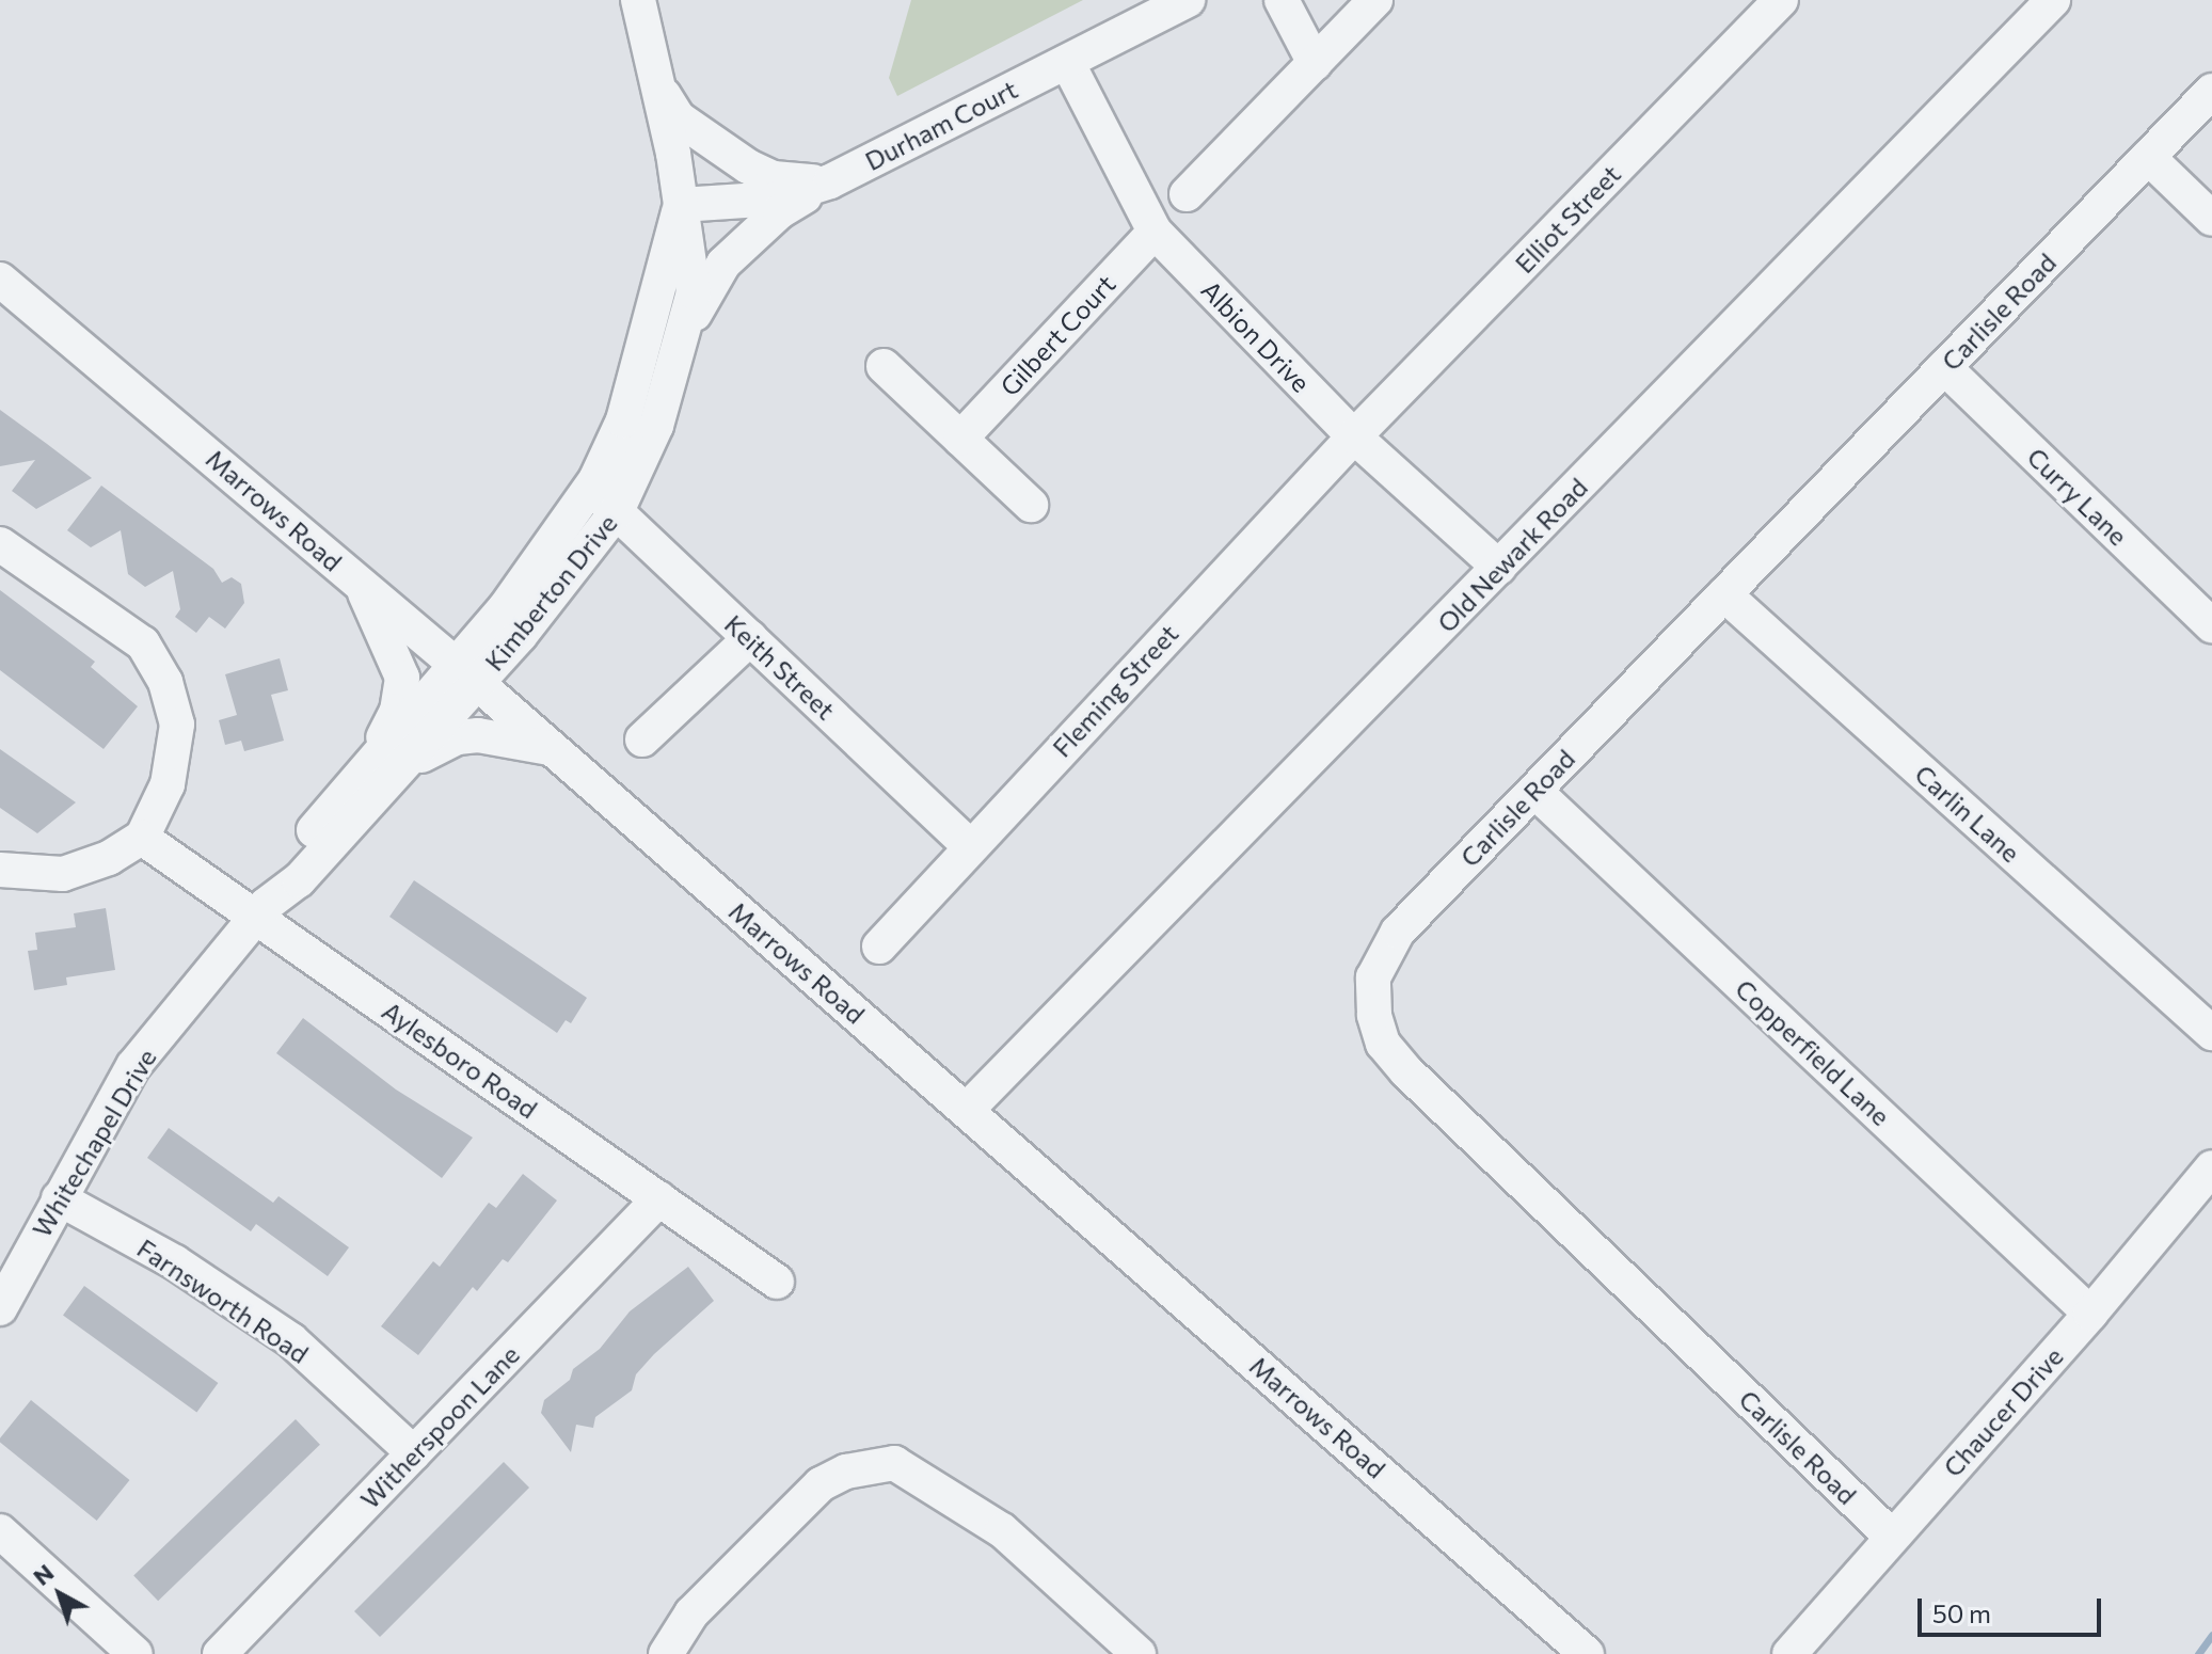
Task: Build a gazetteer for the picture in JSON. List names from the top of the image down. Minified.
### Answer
{"streets":{"street":["Durham Court","Elliot Street","Carlisle Road","Gilbert Court","Albion Drive","Curry Lane","Marrows Road","Old Newark Road","Kimberton Drive","Keith Street","Fleming Street","Carlin Lane","Copperfield Lane","Aylesboro Road","Whitechapel Drive","Farnsworth Road","Chaucer Drive","Witherspoon Lane"]},"crossings":[["Durham Court","Albion Drive"],["Durham Court","Kimberton Drive"],["Elliot Street","Albion Drive"],["Elliot Street","Fleming Street"],["Carlisle Road","Curry Lane"],["Carlisle Road","Carlin Lane"],["Carlisle Road","Copperfield Lane"],["Carlisle Road","Chaucer Drive"],["Gilbert Court","Albion Drive"],["Albion Drive","Old Newark Road"],["Albion Drive","Fleming Street"],["Marrows Road","Old Newark Road"],["Marrows Road","Kimberton Drive"],["Marrows Road","Whitechapel Drive"],["Kimberton Drive","Keith Street"],["Kimberton Drive","Whitechapel Drive"],["Keith Street","Fleming Street"],["Copperfield Lane","Chaucer Drive"],["Aylesboro Road","Whitechapel Drive"],["Aylesboro Road","Witherspoon Lane"],["Whitechapel Drive","Farnsworth Road"],["Farnsworth Road","Witherspoon Lane"]],"scale_bar":"50 m","north":"top left"}
